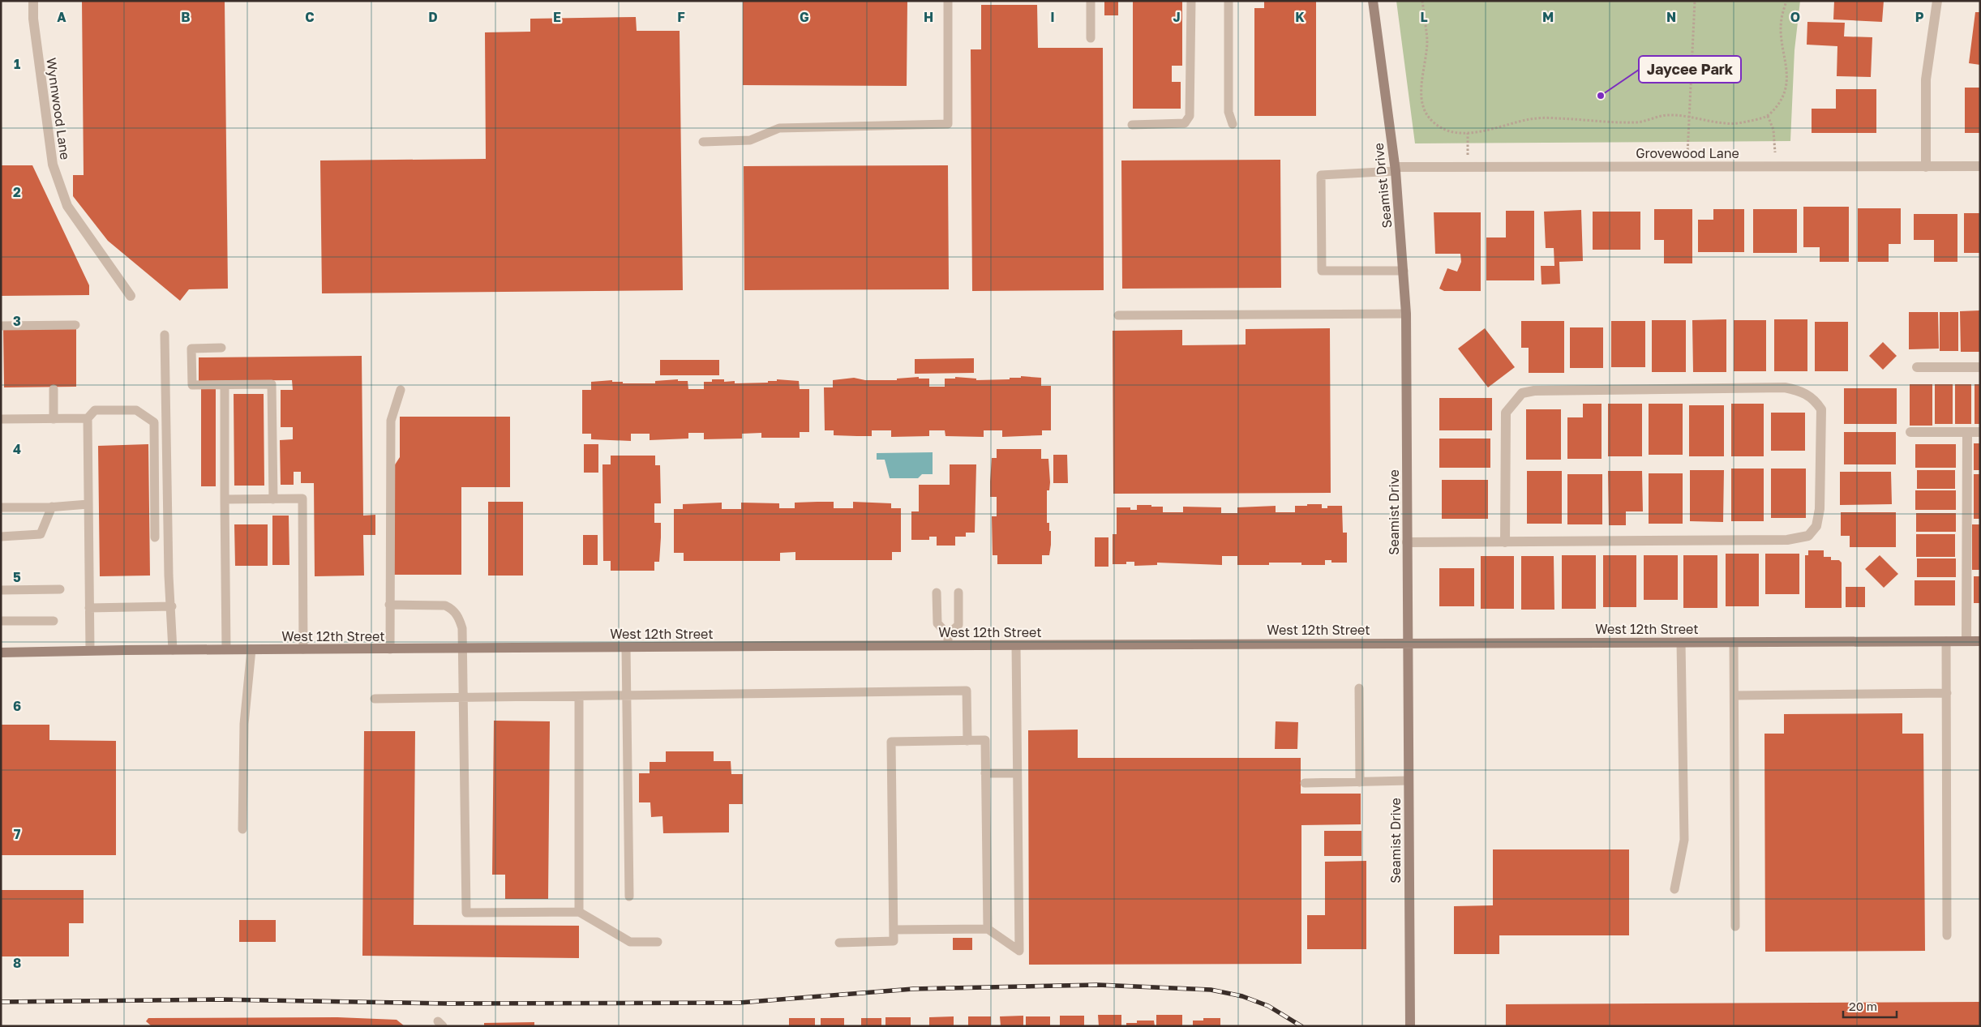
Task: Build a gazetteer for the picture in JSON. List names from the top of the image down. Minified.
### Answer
{"streets":{"street":["Wynnwood Lane","Grovewood Lane","Seamist Drive","West 12th Street"]},"crossings":[["Grovewood Lane","Seamist Drive"],["Seamist Drive","West 12th Street"]],"places":["Jaycee Park"],"scale_bar":"20 m","grid":{"columns":["A","B","C","D","E","F","G","H","I","J","K","L","M","N","O","P"],"rows":["1","2","3","4","5","6","7","8"]}}
